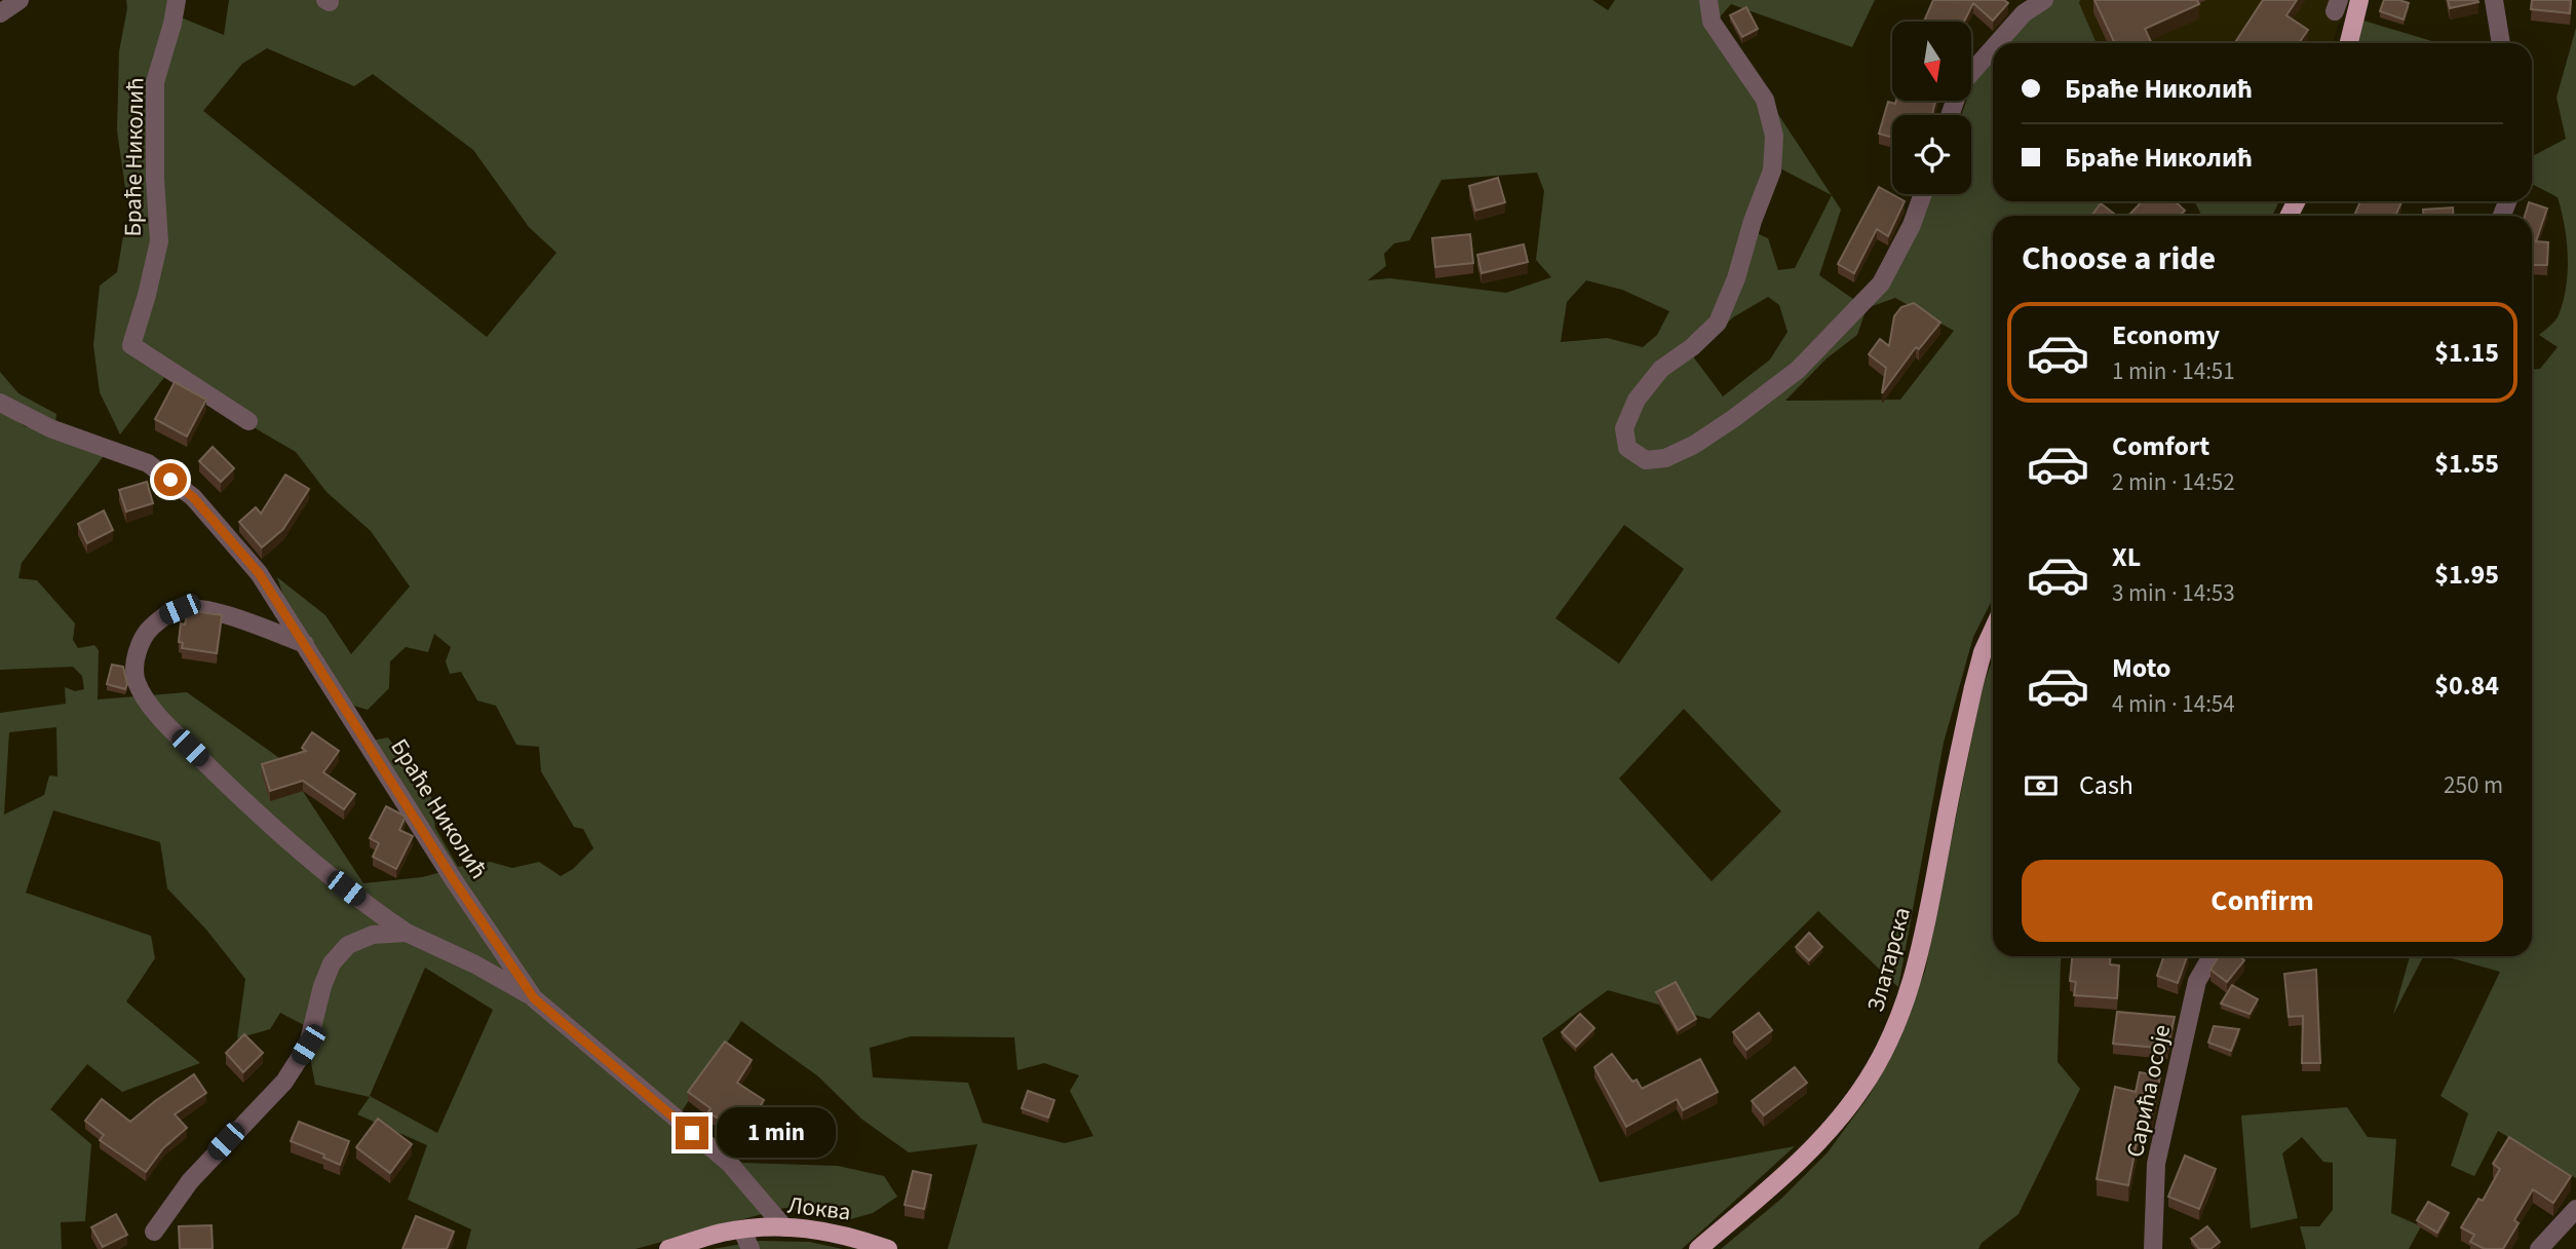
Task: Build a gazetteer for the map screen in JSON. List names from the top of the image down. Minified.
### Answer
{"streets":{"main road":["Златарска","Локва"],"street":["Браће Николић","Сарића осоје"]},"crossings":[["Браће Николић","Локва"]],"north":"bottom","page":{"banner":["Браће Николић","Браће Николић"],"heading":"Choose a ride","list":[{"name":"Economy","note":"1 min · 14:51","value":"$1.15"},{"name":"Comfort","note":"2 min · 14:52","value":"$1.55"},{"name":"XL","note":"3 min · 14:53","value":"$1.95"},{"name":"Moto","note":"4 min · 14:54","value":"$0.84"}],"pay":["Cash","250 m"],"buttons":"Confirm","bubble":"1 min"}}
